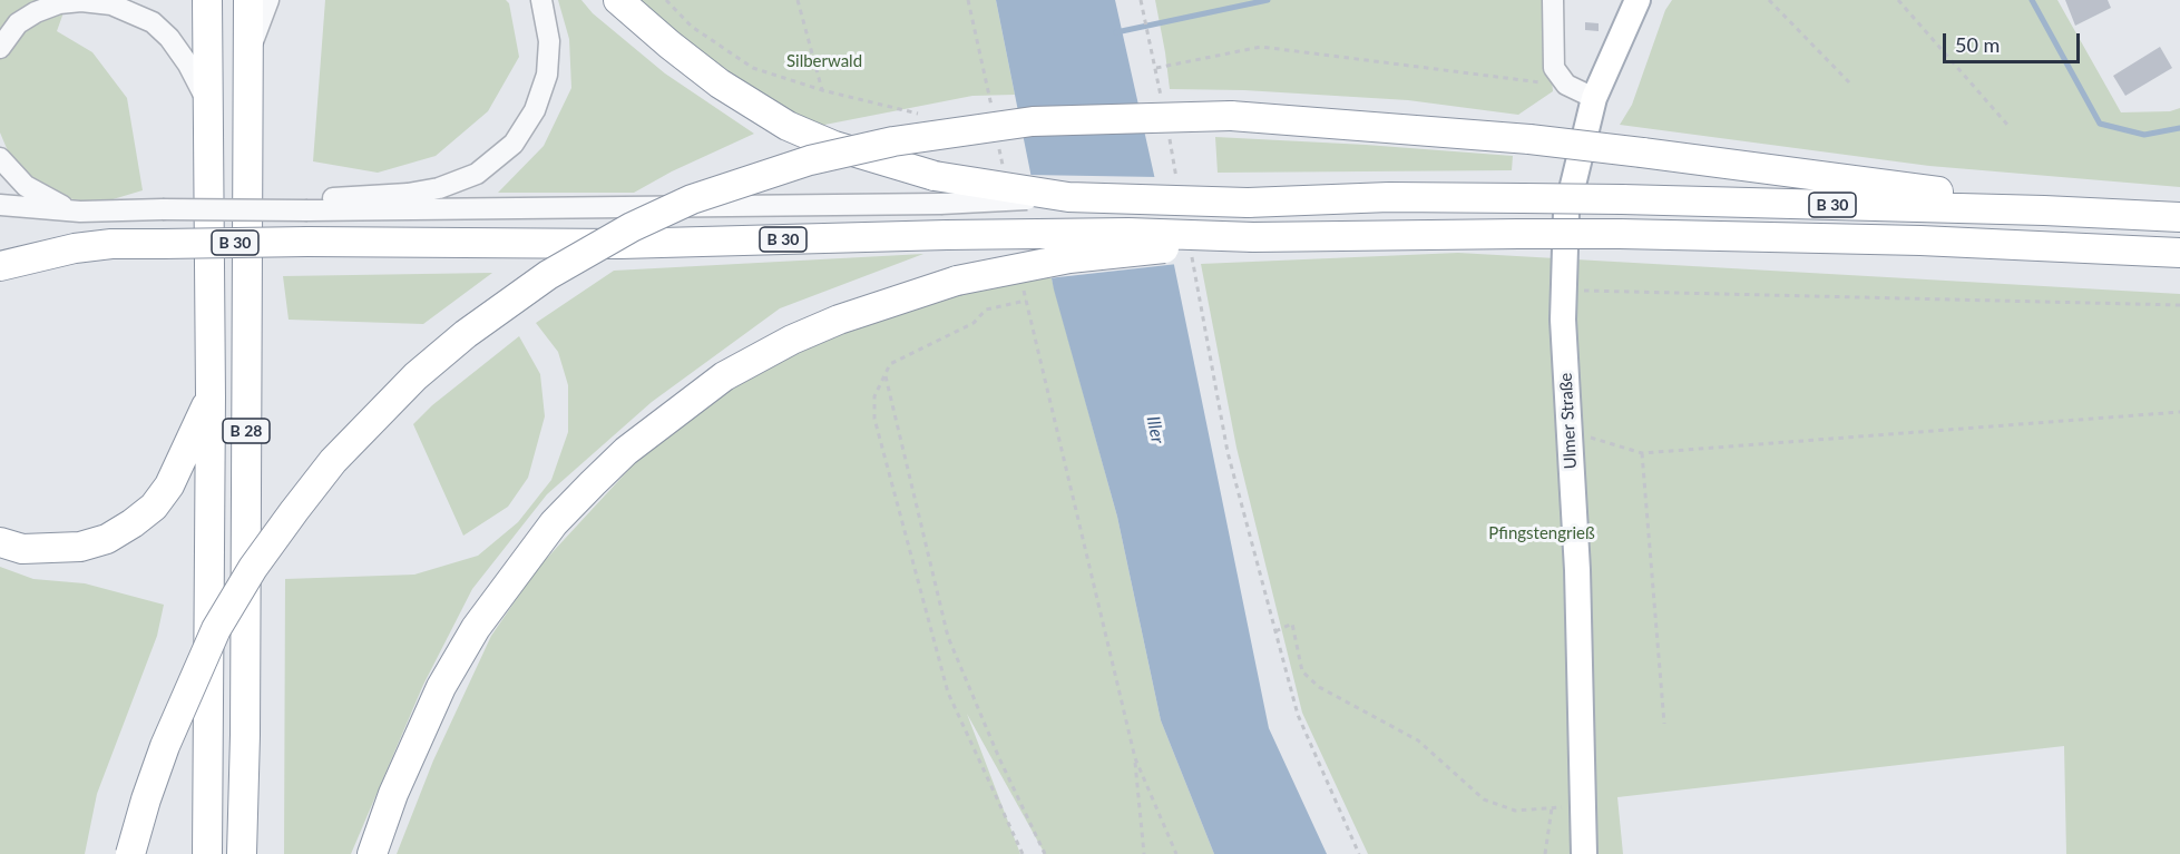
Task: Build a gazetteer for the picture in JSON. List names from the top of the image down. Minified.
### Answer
{"streets":{"highway":["B 30","B 28"],"main road":["Ulmer Straße"]},"water":["Iller"],"parks":["Silberwald","Pfingstengrieß"],"scale_bar":"50 m"}
